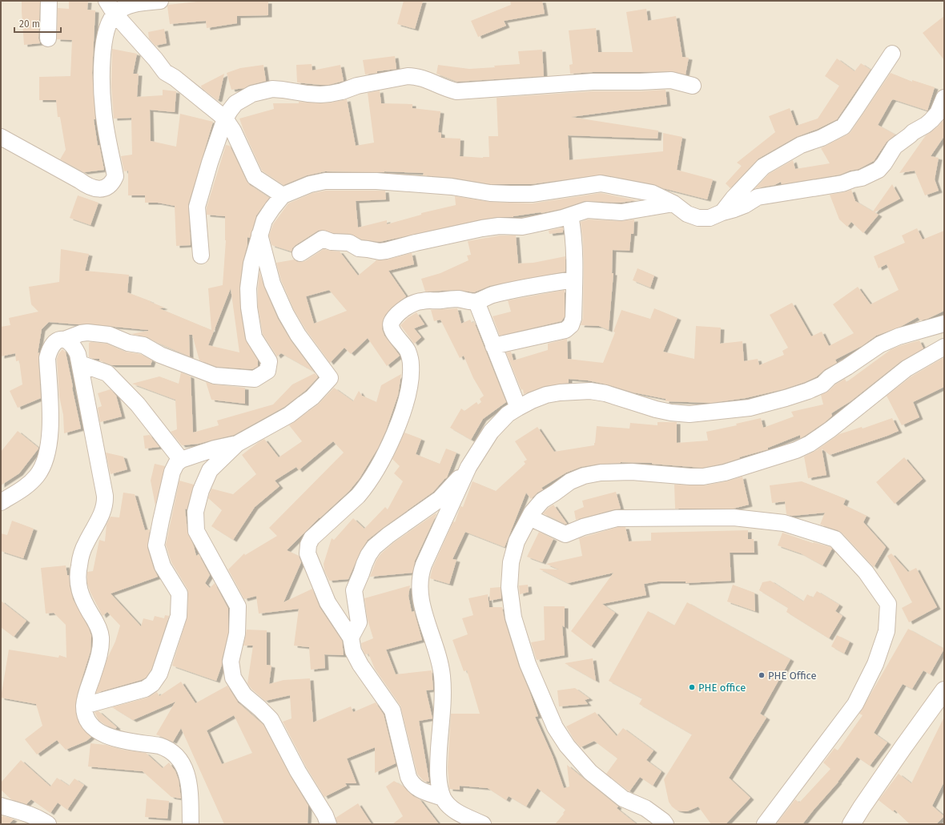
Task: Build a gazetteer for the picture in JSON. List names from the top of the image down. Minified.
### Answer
{"places":["PHE Office","PHE office"],"scale_bar":"20 m"}
